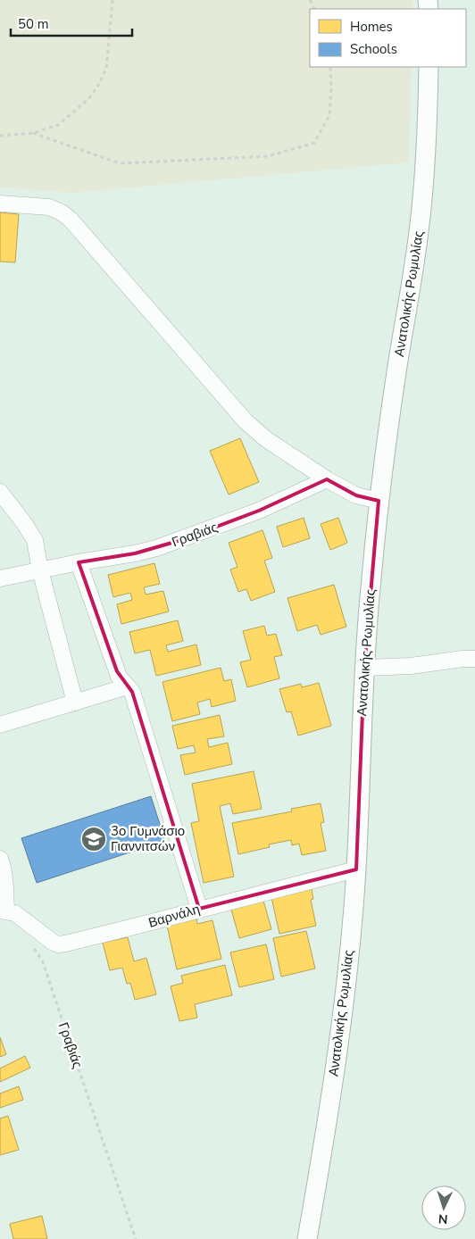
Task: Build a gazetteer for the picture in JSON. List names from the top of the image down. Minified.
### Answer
{"streets":{"street":["Ανατολικής Ρωμυλίας","Γραβιάς","Βαρνάλη"]},"crossings":[["Ανατολικής Ρωμυλίας","Βαρνάλη"]],"places":{"school or university":["3ο Γυμνάσιο Γιαννιτσών"]},"legend":["Homes","Schools"],"scale_bar":"50 m","north":"bottom"}
